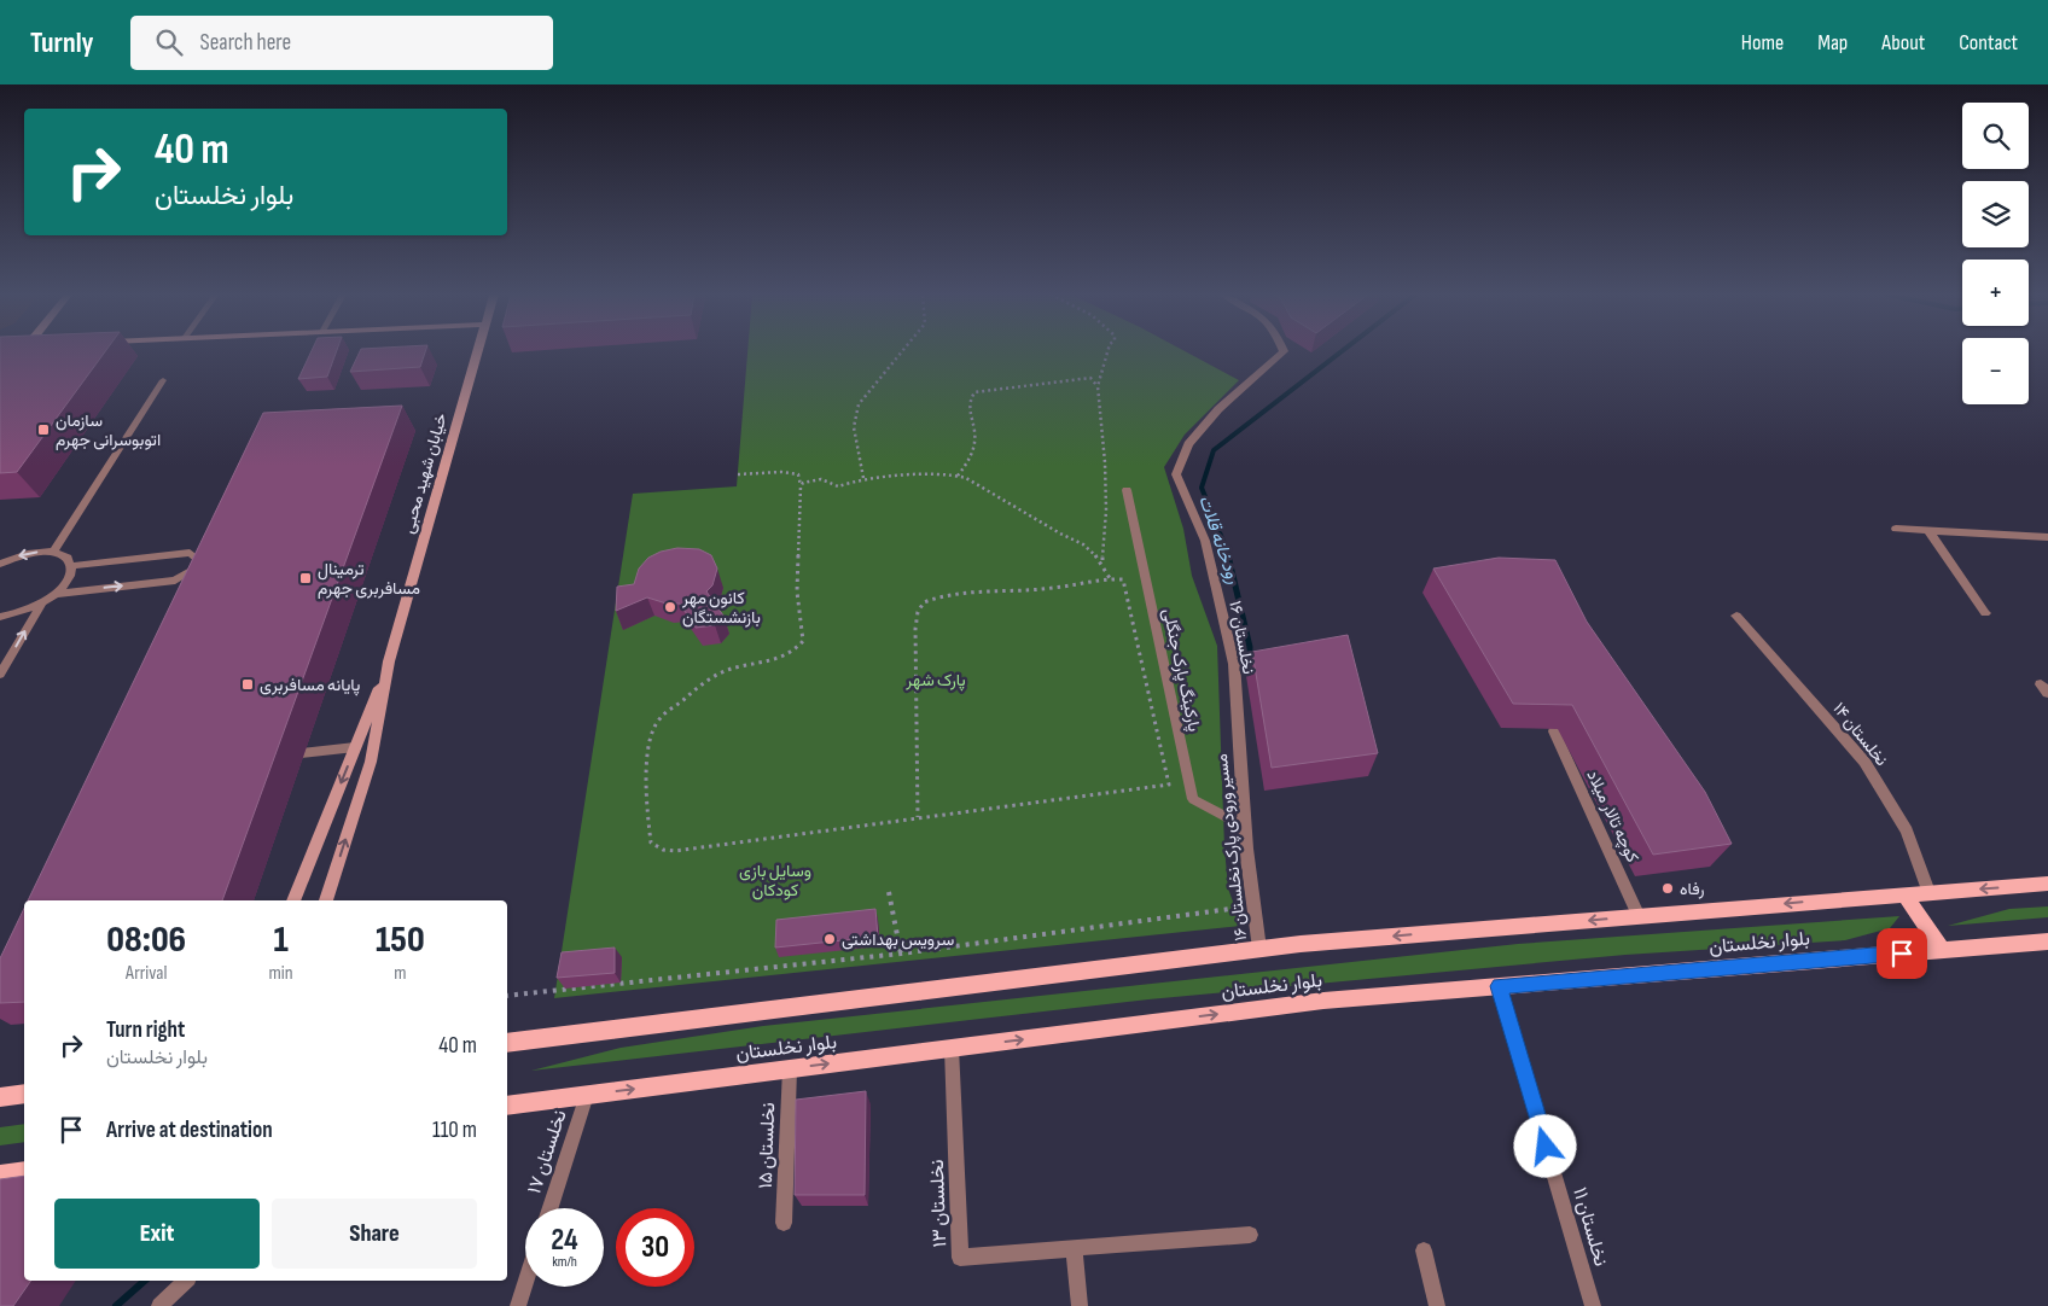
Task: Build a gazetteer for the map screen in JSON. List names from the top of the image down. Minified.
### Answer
{"streets":{"main road":["خیابان شهید محبی","بلوار نخلستان"],"street":["نخلستان ۱۶","نخلستان ۱۴","کوچه تالار میلاد","مسیر ورودی پارک نخلستان ۱۶","نخلستان ۱۵","نخلستان ۱۷","نخلستان ۱۳","نخلستان ۱۱"],"lane":["پارکینگ پارک جنگلی"]},"crossings":[["نخلستان ۱۶","مسیر ورودی پارک نخلستان ۱۶"],["پارکینگ پارک جنگلی","مسیر ورودی پارک نخلستان ۱۶"],["نخلستان ۱۴","بلوار نخلستان"],["کوچه تالار میلاد","بلوار نخلستان"],["مسیر ورودی پارک نخلستان ۱۶","بلوار نخلستان"],["بلوار نخلستان","نخلستان ۱۵"],["بلوار نخلستان","نخلستان ۱۷"],["بلوار نخلستان","نخلستان ۱۳"],["بلوار نخلستان","نخلستان ۱۱"]],"water":["رودخانه قلات"],"parks":["پارک شهر","وسایل بازی کودکان"],"places":{"transit":["سازمان اتوبوسرانی جهرم","ترمینال مسافربری جهرم","پایانه مسافربری"],"other":["کانون مهر بازنشستگان","رفاه","سرویس بهداشتی"]},"page":{"header":"Turnly","search":"Search here","nav":["Home","Map","About","Contact"],"map_buttons":["+","−"],"turn":["40 m","بلوار نخلستان"],"eta":["08:06","Arrival","1","min","150","m"],"list":[{"name":"Turn right","note":"بلوار نخلستان","value":"40 m"},{"name":"Arrive at destination","value":"110 m"}],"buttons":["Exit","Share"],"speed":"24 km/h","limit":"30"}}
